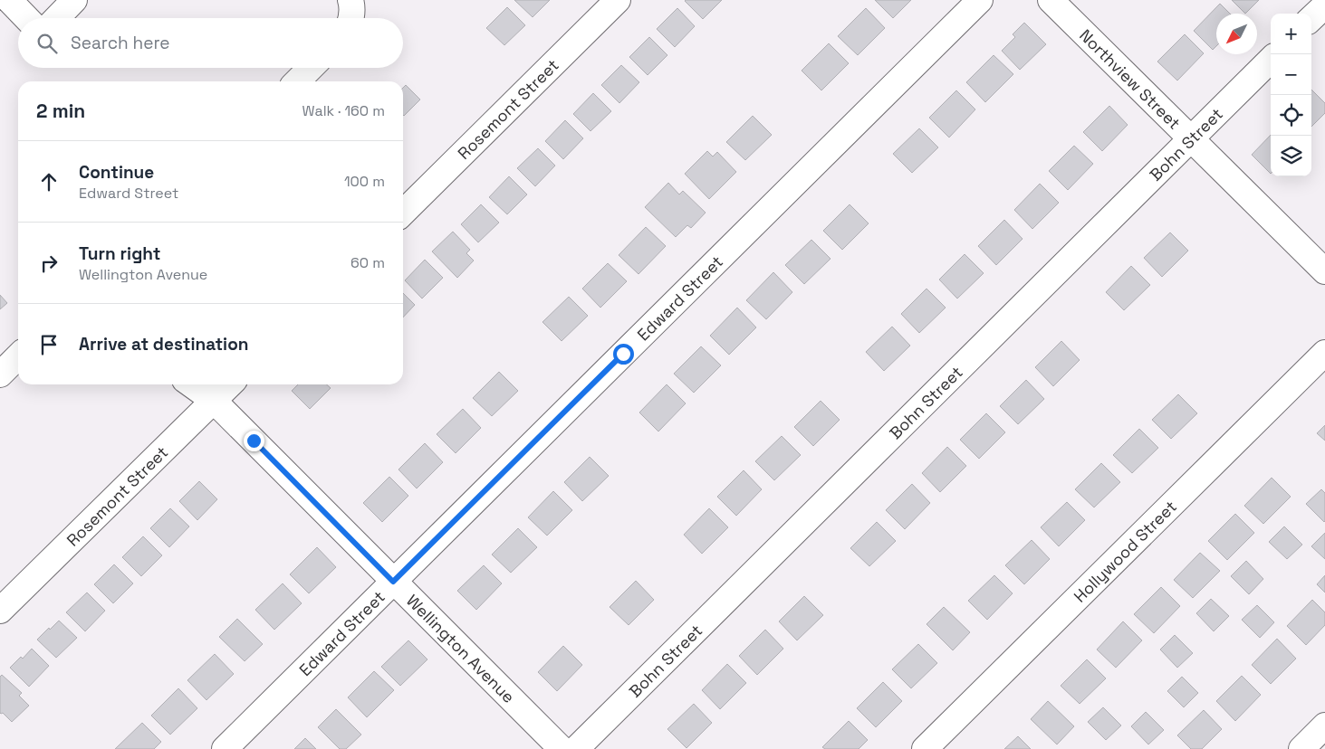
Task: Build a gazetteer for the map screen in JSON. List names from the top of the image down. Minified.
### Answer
{"streets":{"street":["Northview Street","Rosemont Street","Bohn Street","Edward Street","Hollywood Street","Wellington Avenue"]},"crossings":[["Northview Street","Bohn Street"],["Rosemont Street","Wellington Avenue"],["Edward Street","Wellington Avenue"]],"north":"bottom left","page":{"map_buttons":["+","−"],"search":"Search here","heading":["2 min","Walk · 160 m"],"list":[["Continue","Edward Street","100 m"],["Turn right","Wellington Avenue","60 m"],"Arrive at destination"]}}
